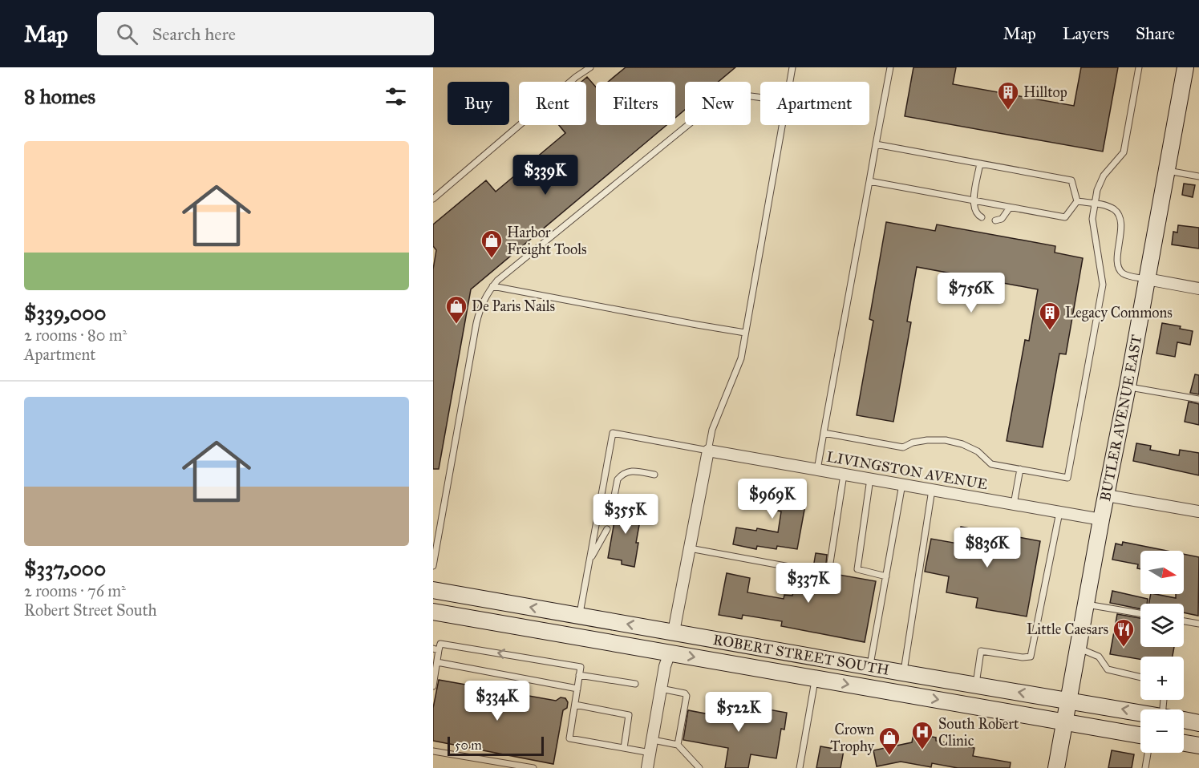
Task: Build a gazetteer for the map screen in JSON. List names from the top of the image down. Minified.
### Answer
{"streets":{"main road":["BUTLER AVENUE EAST","ROBERT STREET SOUTH"],"street":["LIVINGSTON AVENUE"]},"crossings":[["BUTLER AVENUE EAST","LIVINGSTON AVENUE"],["BUTLER AVENUE EAST","ROBERT STREET SOUTH"]],"places":{"building":["Hilltop","Legacy Commons"],"shop":["Harbor Freight Tools","De Paris Nails","Crown Trophy"],"restaurant":["Little Caesars"],"hospital":["South Robert Clinic"]},"scale_bar":"50 m","north":"right","page":{"header":"Map","search":"Search here","nav":["Map","Layers","Share"],"heading":"8 homes","chip":["Buy","Rent","Filters","New","Apartment"],"list":[{"name":"$339,000","note":"2 rooms · 80 m² · Apartment"},{"name":"$337,000","note":"2 rooms · 76 m² · Robert Street South"}],"price":["$339K","$756K","$969K","$355K","$836K","$337K","$334K","$522K"],"map_buttons":["+","−"],"scale":"50 m"}}
